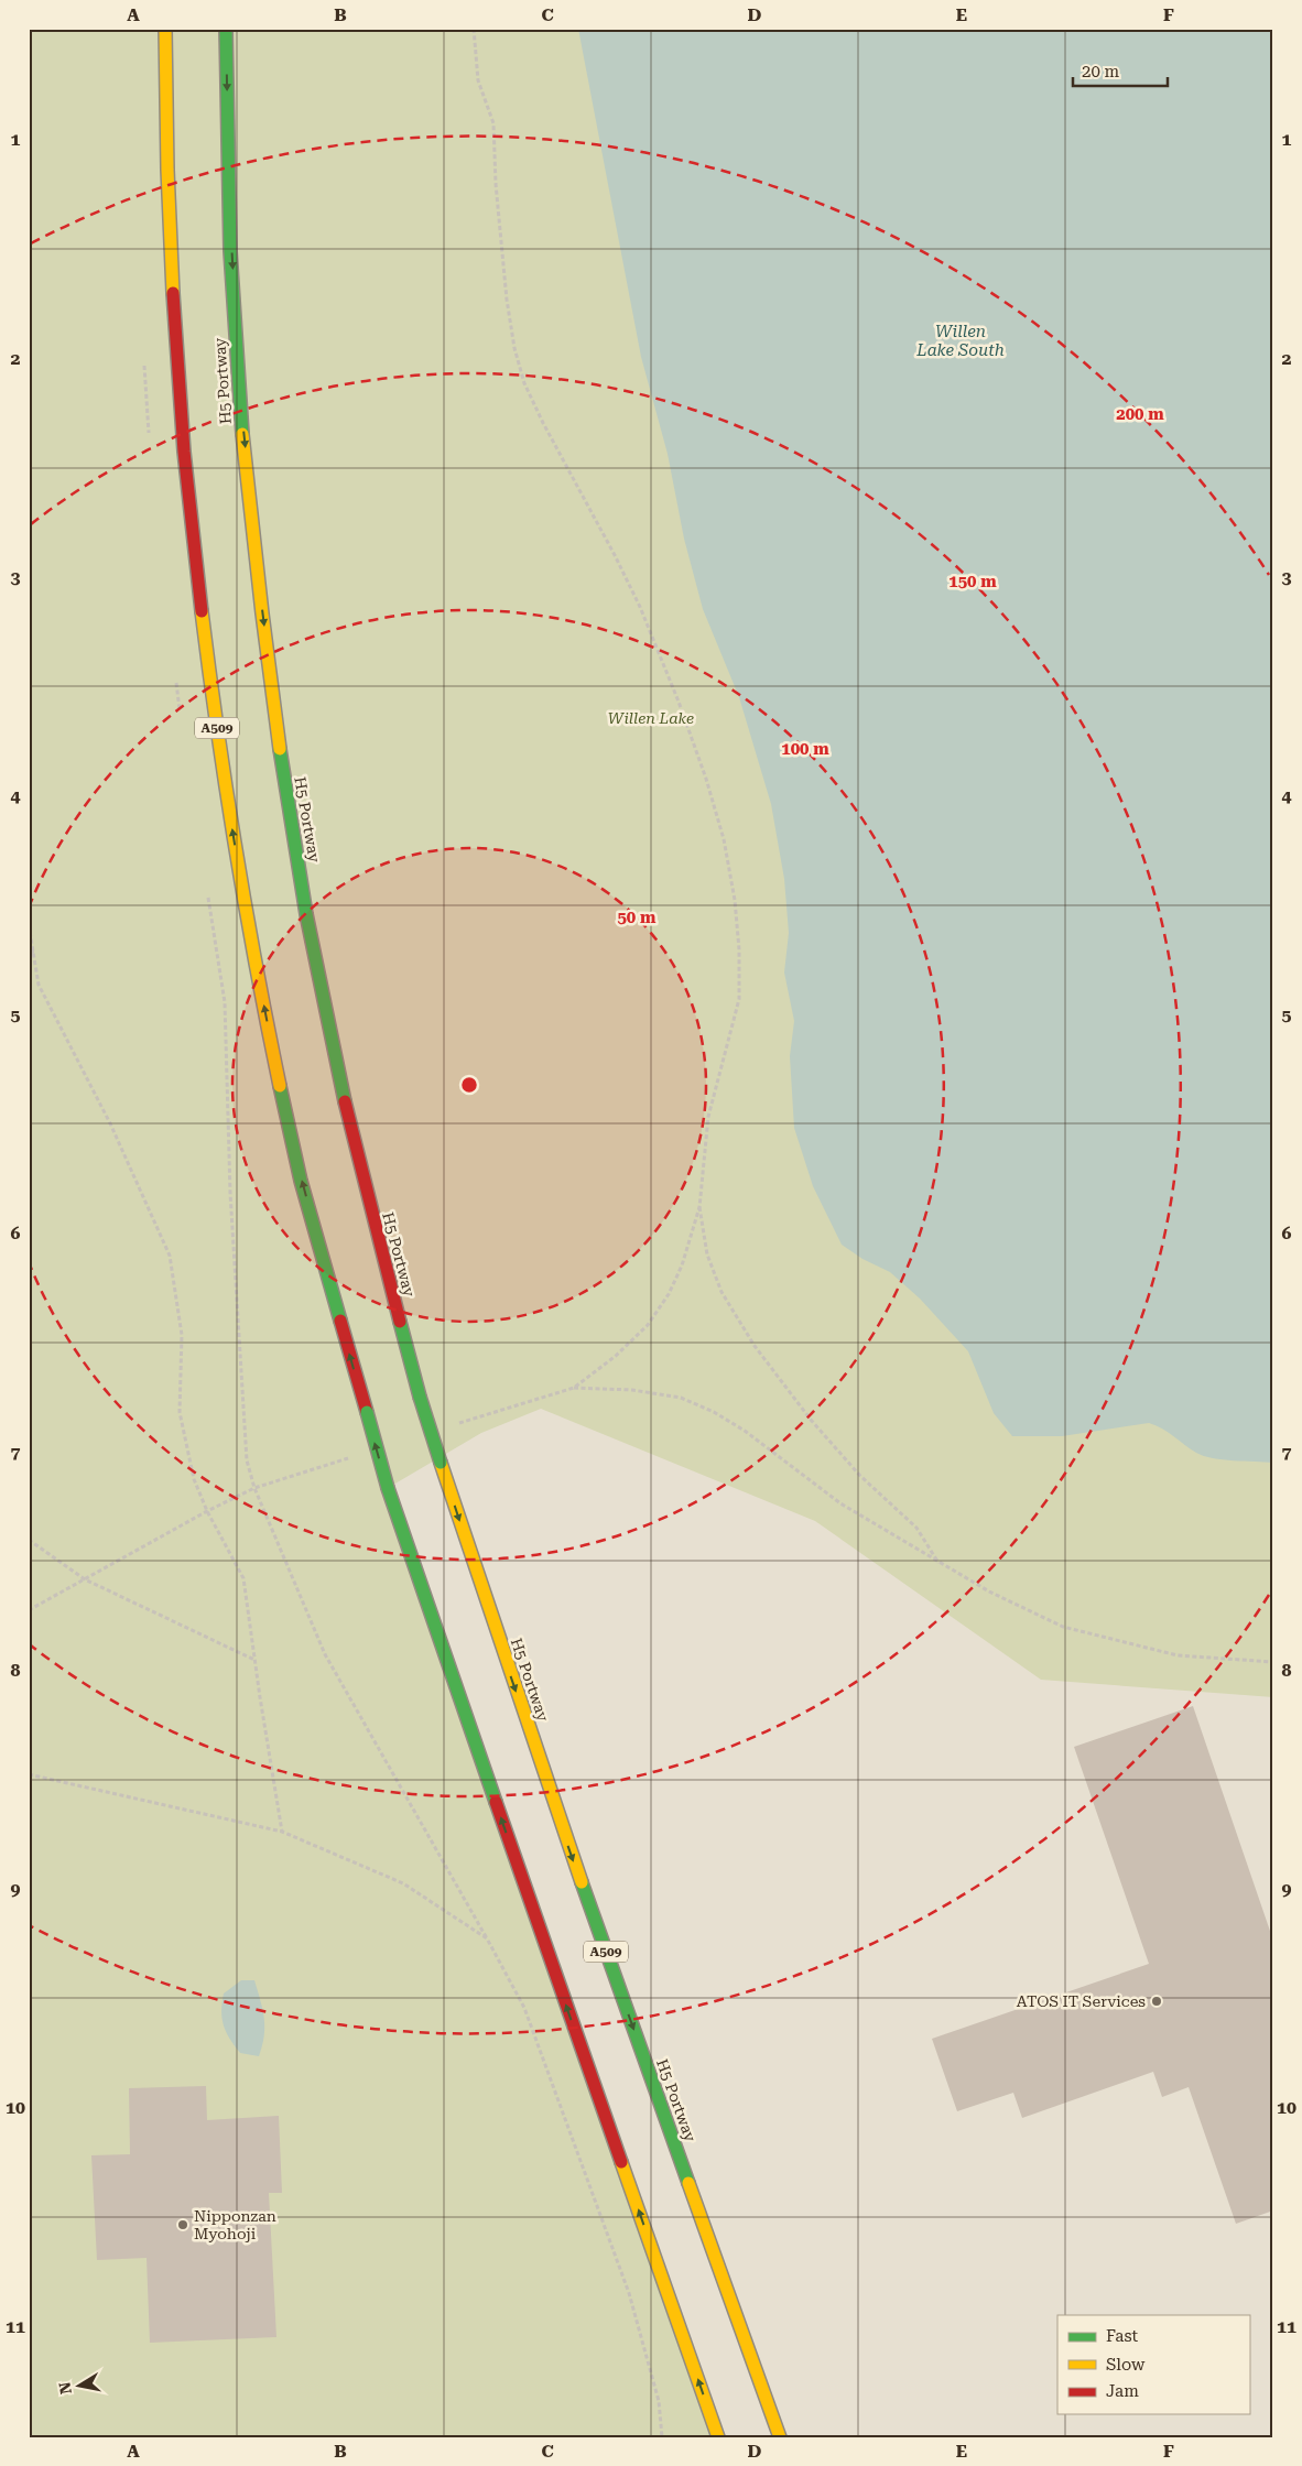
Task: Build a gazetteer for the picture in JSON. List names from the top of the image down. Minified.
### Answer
{"streets":{"main road":["H5 Portway","A509"]},"water":["Willen Lake South"],"parks":["Willen Lake"],"places":["ATOS IT Services","Nipponzan Myohoji"],"legend":["Fast","Slow","Jam"],"scale_bar":"20 m","north":"left","grid":{"columns":["A","B","C","D","E","F"],"rows":["1","2","3","4","5","6","7","8","9","10","11"]},"rings":["200 m","150 m","100 m","50 m"]}
